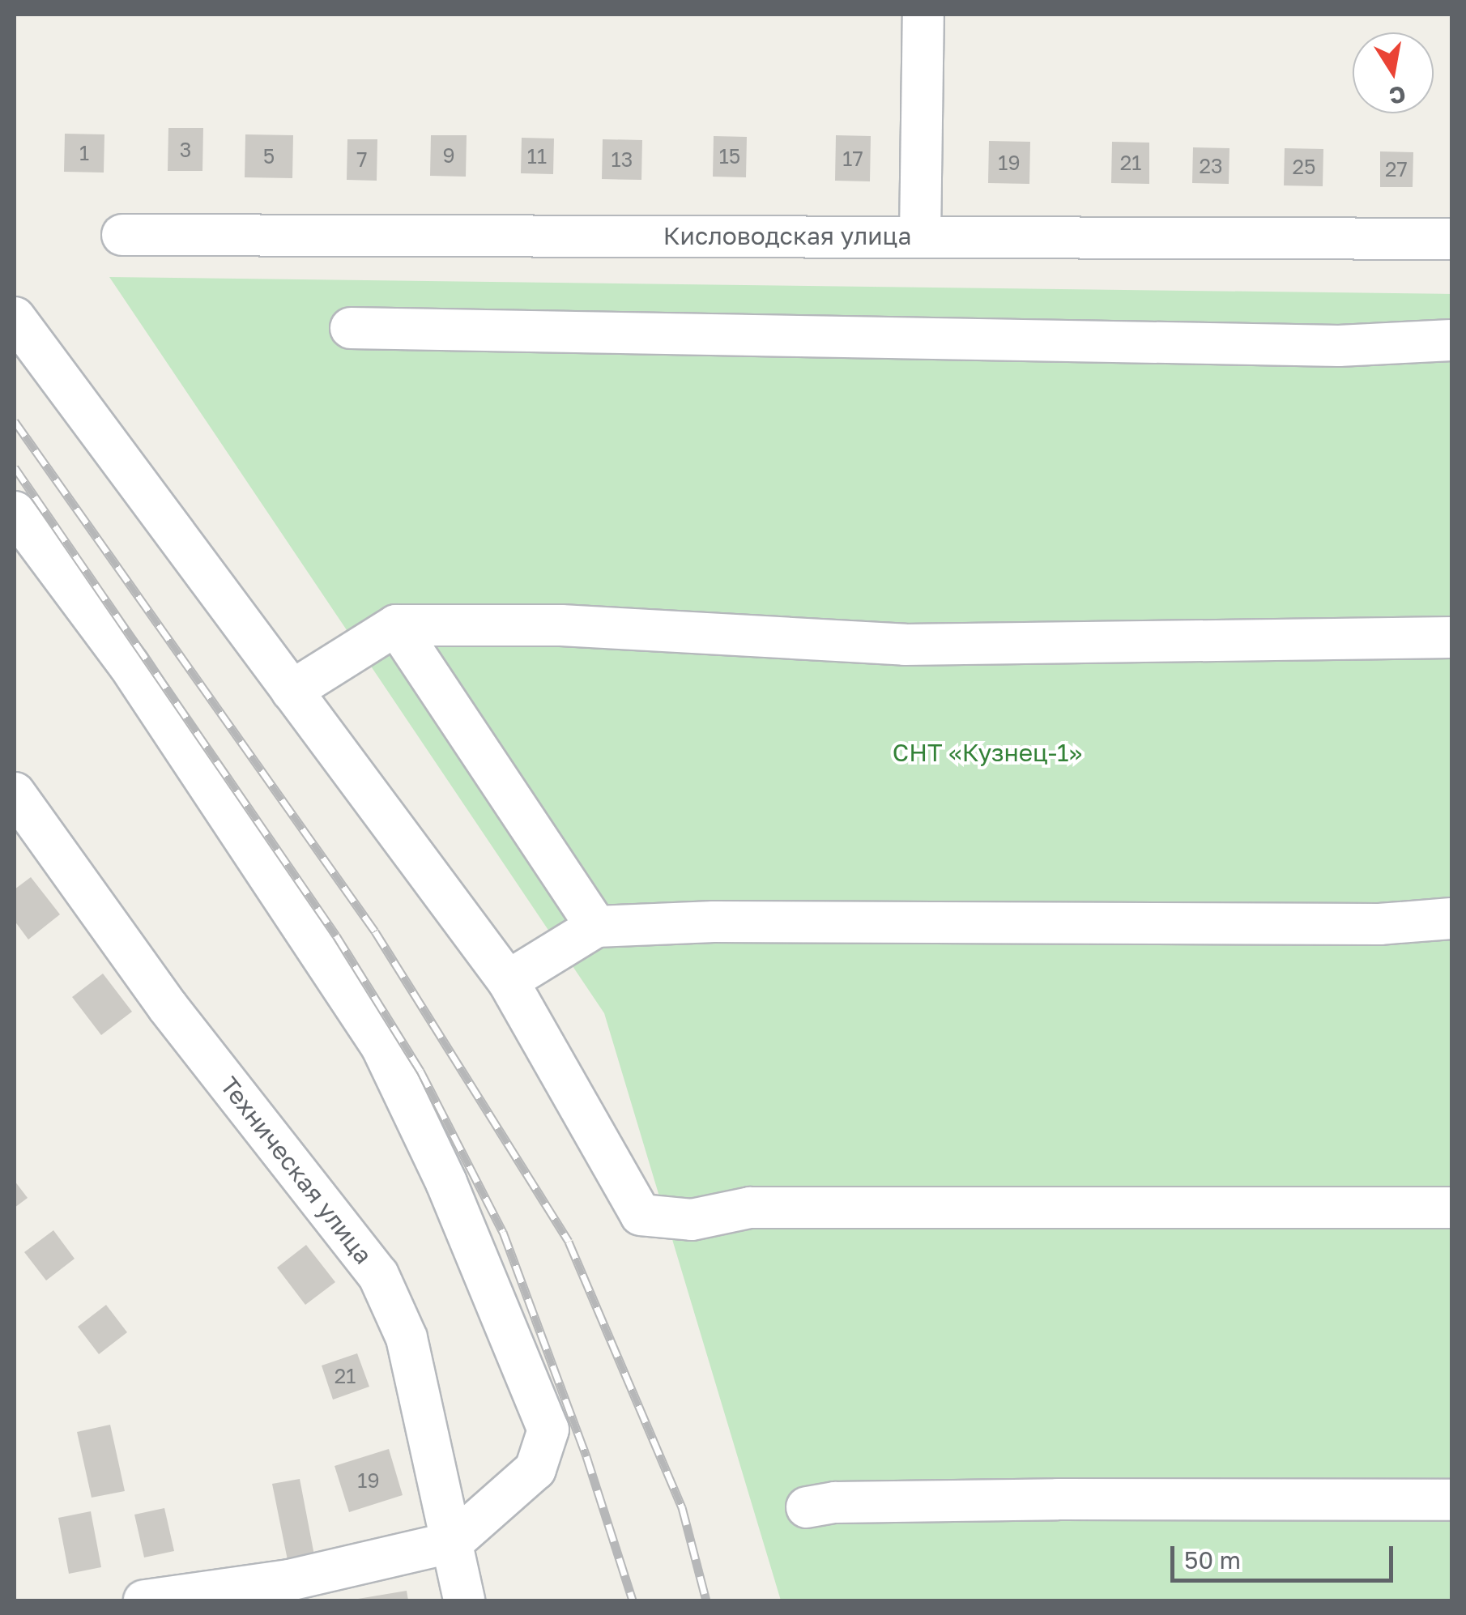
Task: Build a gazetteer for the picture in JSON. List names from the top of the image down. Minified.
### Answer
{"streets":{"street":["Кисловодская улица","Техническая улица"]},"parks":["СНТ «Кузнец-1»"],"house_numbers":["3","1","9","5","11","15","17","7","13","19","21","23","25","27","21","19"],"scale_bar":"50 m","north":"bottom"}
